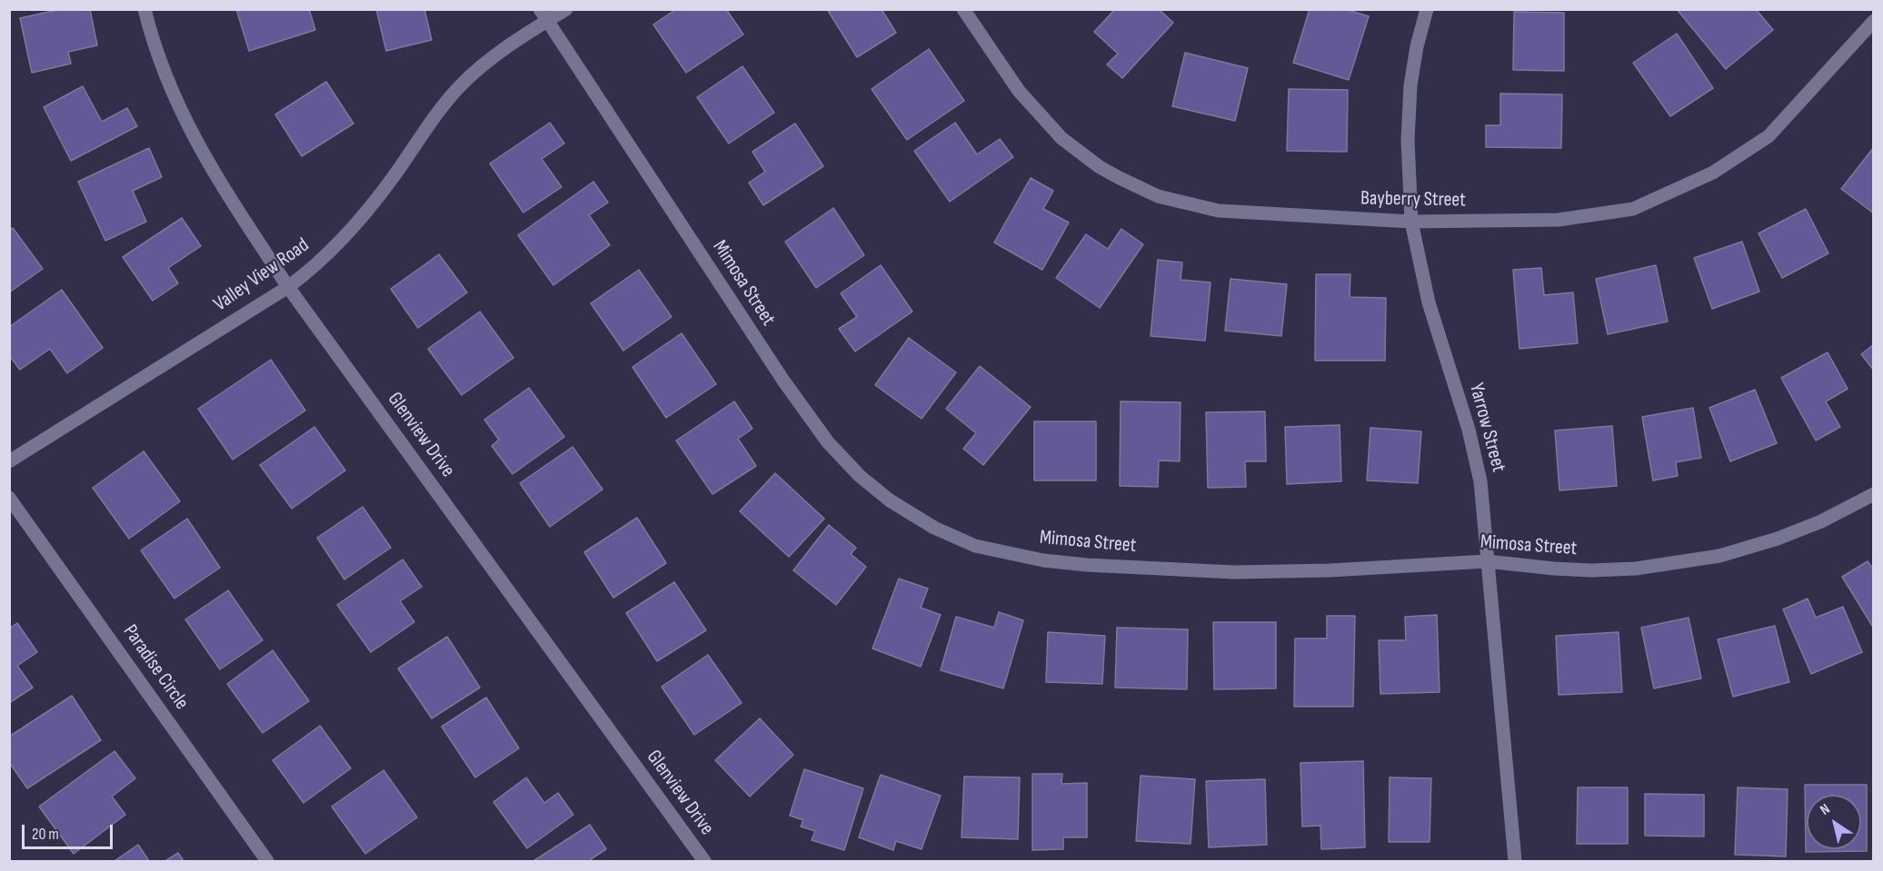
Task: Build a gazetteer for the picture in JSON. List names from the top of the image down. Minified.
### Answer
{"streets":{"street":["Bayberry Street","Valley View Road","Mimosa Street","Yarrow Street","Glenview Drive","Paradise Circle"]},"crossings":[["Bayberry Street","Yarrow Street"],["Valley View Road","Mimosa Street"],["Valley View Road","Glenview Drive"],["Mimosa Street","Yarrow Street"]],"scale_bar":"20 m","north":"top left"}
